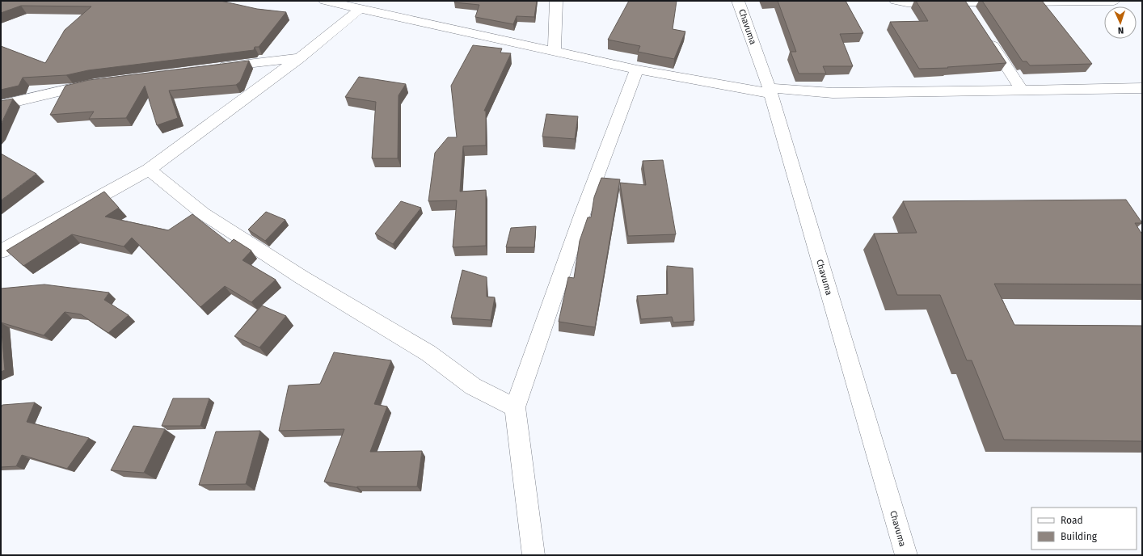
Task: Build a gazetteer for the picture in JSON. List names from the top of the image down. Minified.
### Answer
{"streets":{"street":["Chavuma"]},"legend":["Road","Building"],"north":"bottom"}
